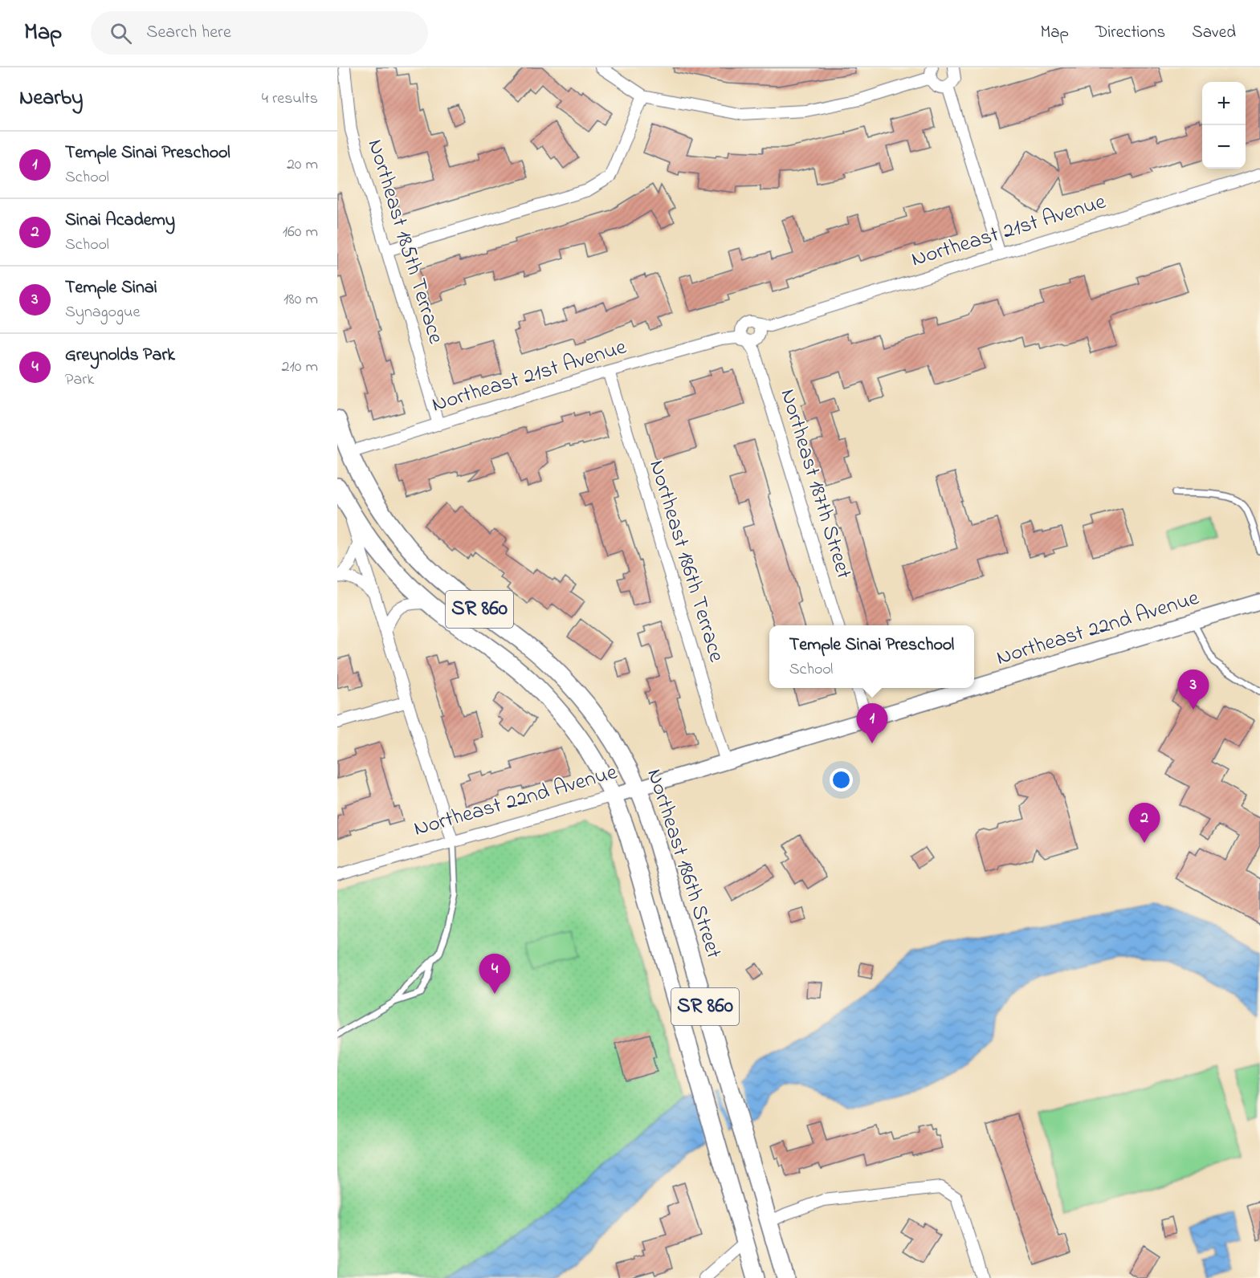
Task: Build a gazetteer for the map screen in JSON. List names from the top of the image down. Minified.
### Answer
{"streets":{"main road":["SR 860","Northeast 186th Street"],"street":["Northeast 21st Avenue","Northeast 185th Terrace","Northeast 187th Street","Northeast 186th Terrace","Northeast 22nd Avenue"]},"crossings":[["Northeast 21st Avenue","Northeast 185th Terrace"],["Northeast 21st Avenue","Northeast 187th Street"],["Northeast 21st Avenue","Northeast 186th Terrace"],["Northeast 21st Avenue","Northeast 186th Street"],["Northeast 186th Terrace","Northeast 22nd Avenue"],["Northeast 22nd Avenue","Northeast 186th Street"]],"page":{"header":"Map","search":"Search here","nav":["Map","Directions","Saved"],"heading":["Nearby","4 results"],"map_buttons":["+","−"],"list":[{"mark":"1","name":"Temple Sinai Preschool","note":"School","value":"20 m"},{"mark":"2","name":"Sinai Academy","note":"School","value":"160 m"},{"mark":"3","name":"Temple Sinai","note":"Synagogue","value":"180 m"},{"mark":"4","name":"Greynolds Park","note":"Park","value":"210 m"}],"popup":["Temple Sinai Preschool","School"],"pins":["3","1","2","4"]}}
